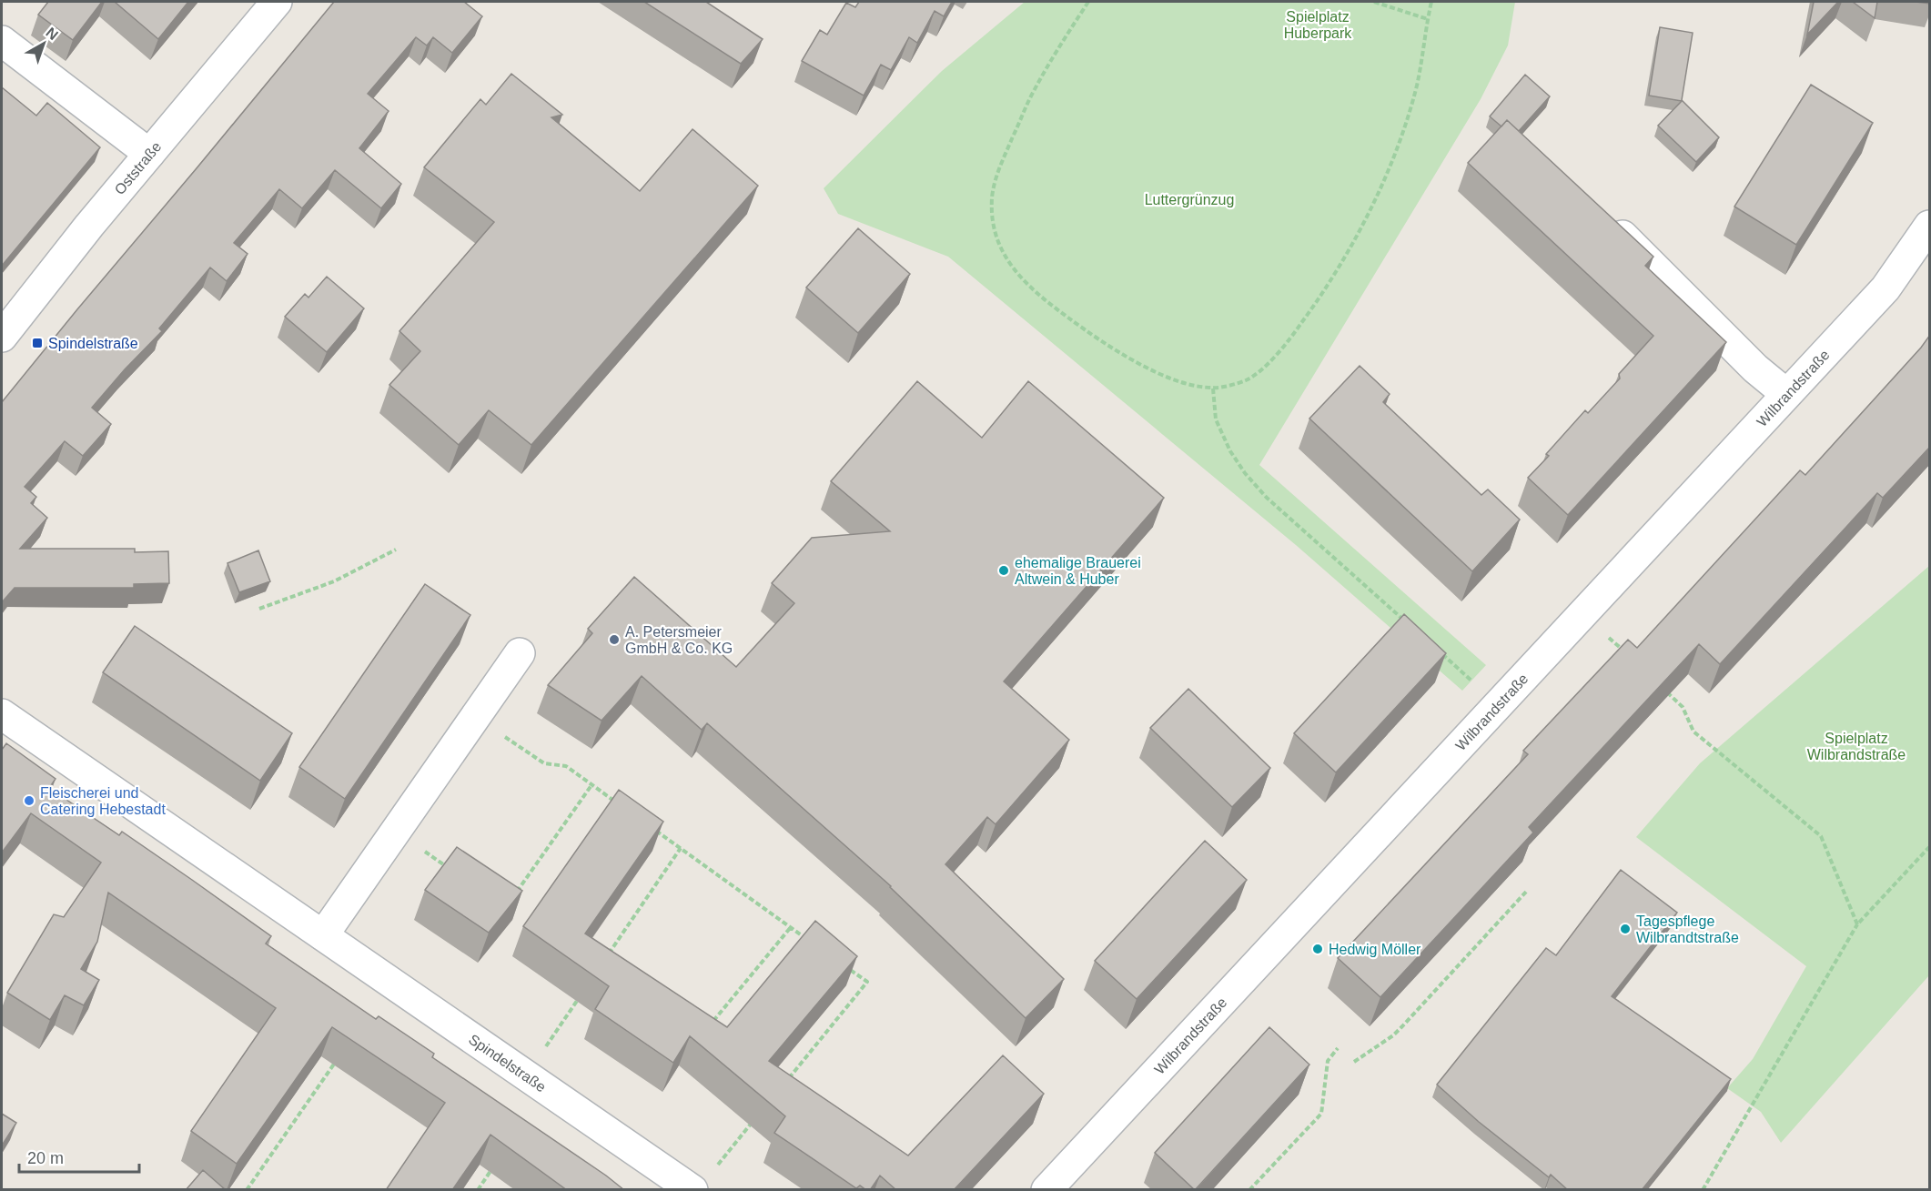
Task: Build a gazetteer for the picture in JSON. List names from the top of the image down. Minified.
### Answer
{"streets":{"street":["Oststraße","Wilbrandstraße","Spindelstraße"]},"parks":["Spielplatz Huberpark","Luttergrünzug","Spielplatz Wilbrandstraße"],"places":{"transit":["Spindelstraße"],"other":["ehemalige Brauerei Altwein & Huber","A. Petersmeier GmbH & Co. KG","Fleischerei und Catering Hebestadt","Tagespflege Wilbrandtstraße","Hedwig Möller"]},"scale_bar":"20 m","north":"top right"}
